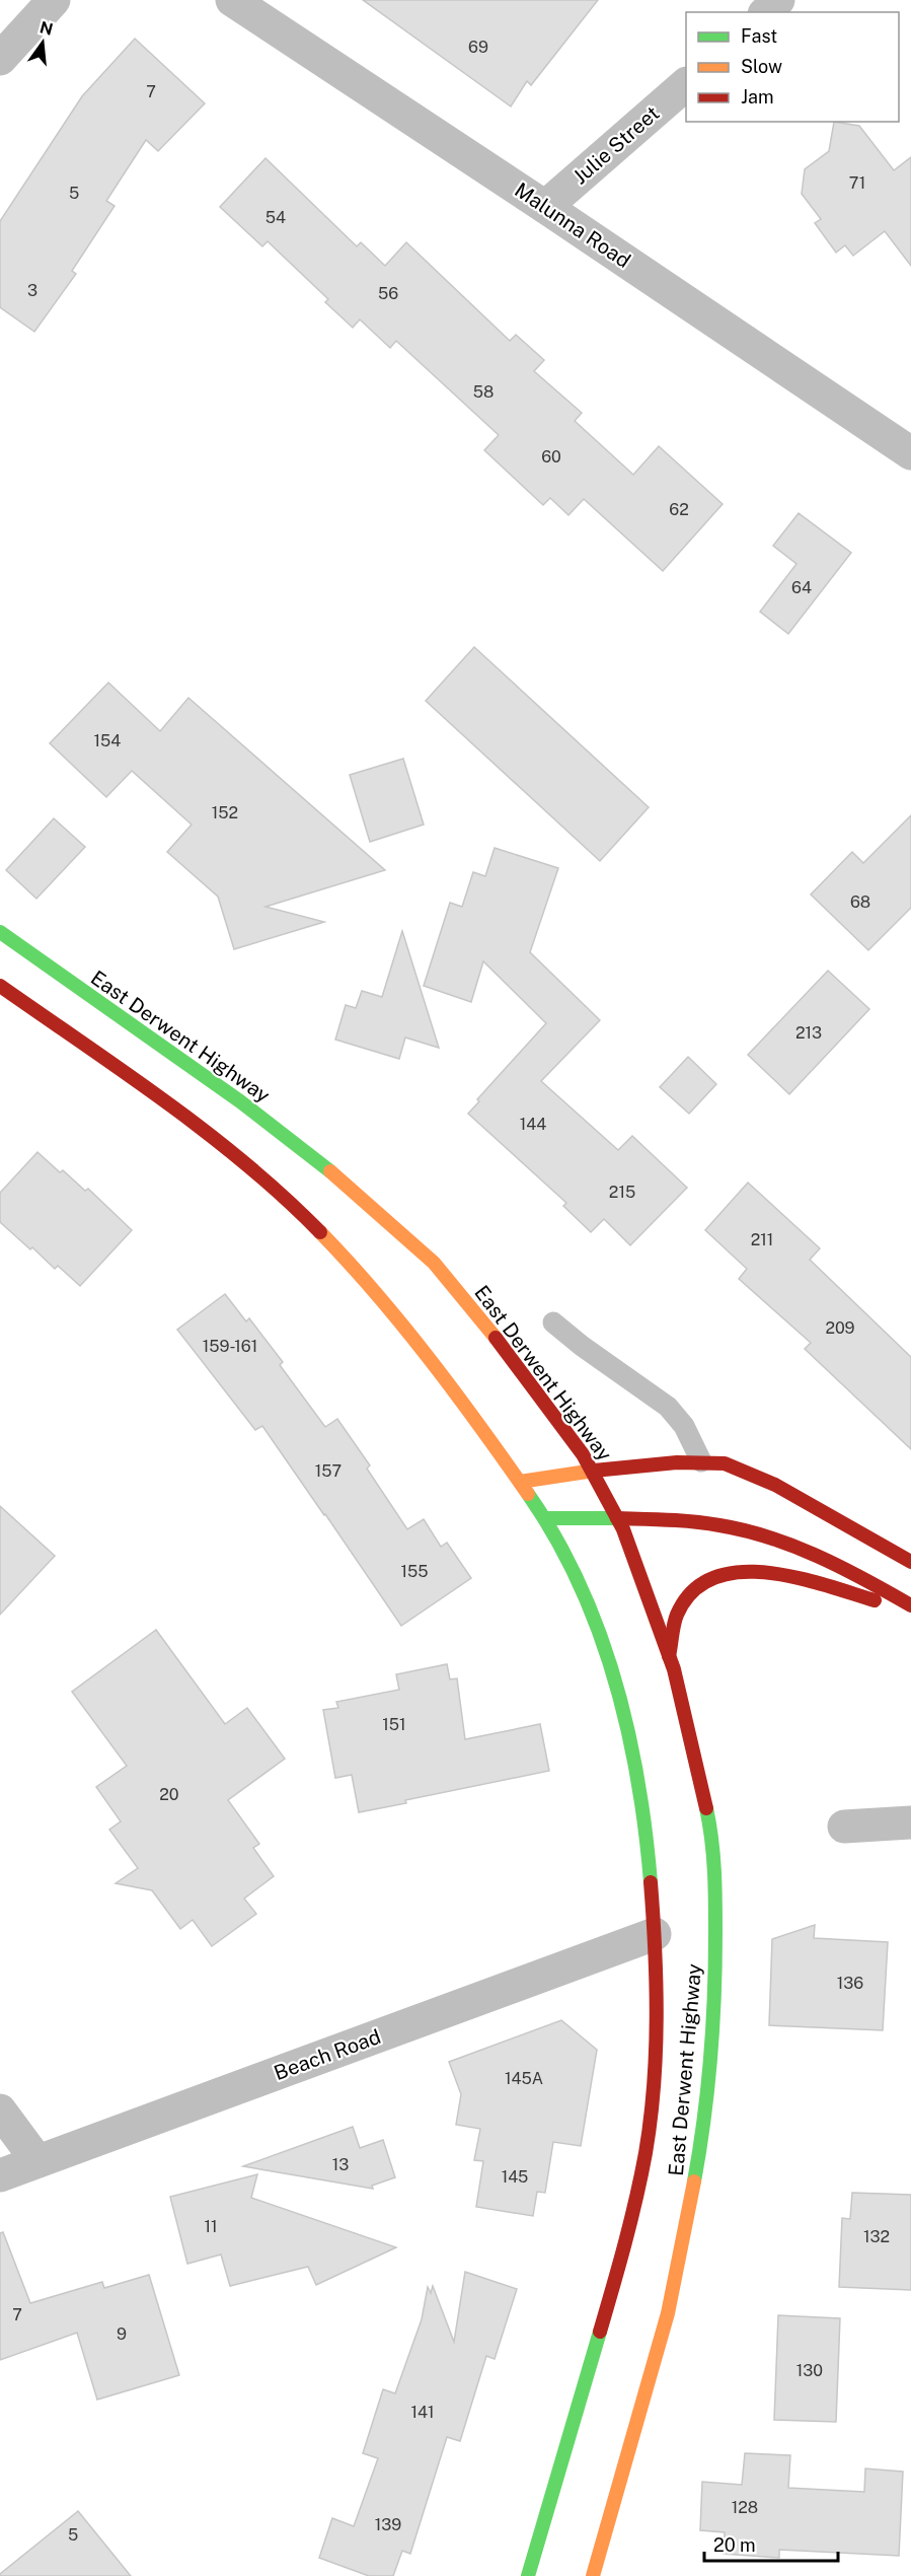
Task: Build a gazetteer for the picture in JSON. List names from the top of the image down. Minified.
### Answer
{"streets":{"main road":["East Derwent Highway"],"street":["Julie Street","Malunna Road","Beach Road"]},"crossings":[["Julie Street","Malunna Road"],["East Derwent Highway","Beach Road"]],"house_numbers":["69","7","71","5","54","3","56","58","60","62","64","154","152","68","213","144","215","211","209","159-161","157","155","151","20","136","145A","13","145","11","132","7","9","130","141","128","139","5"],"legend":["Fast","Slow","Jam"],"scale_bar":"20 m","north":"top"}
